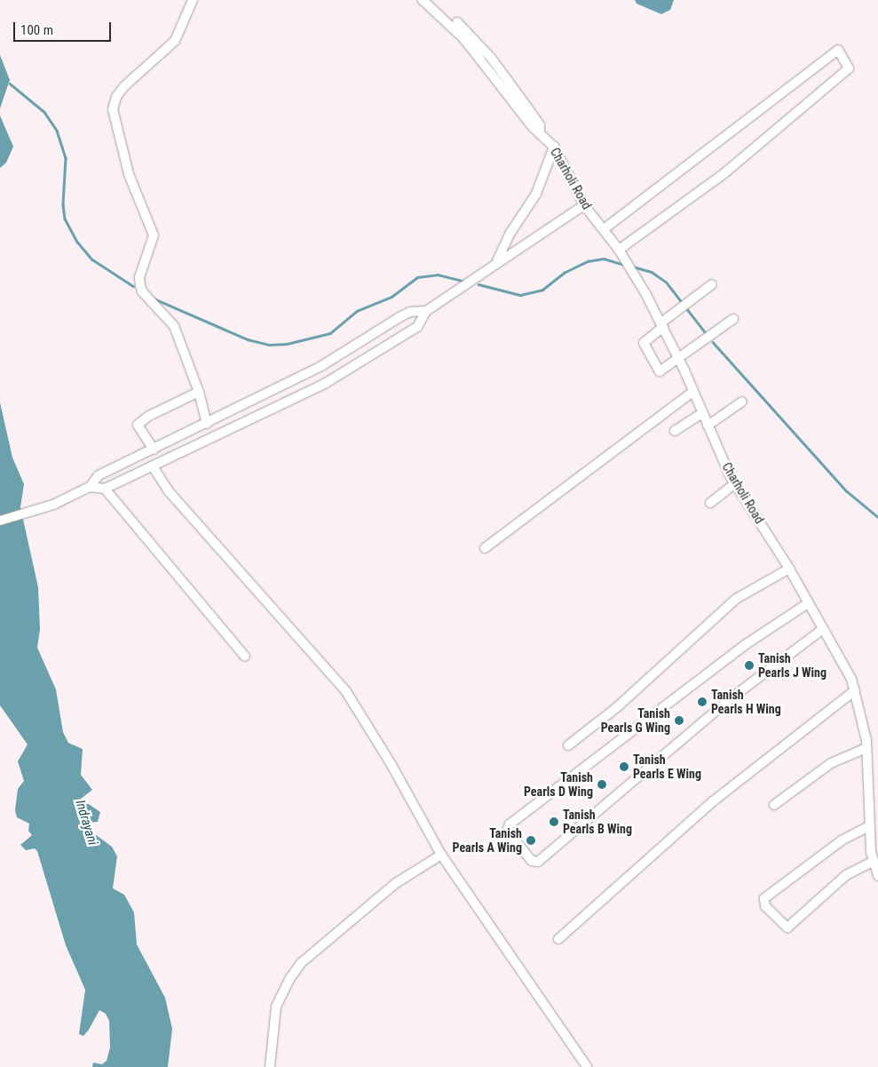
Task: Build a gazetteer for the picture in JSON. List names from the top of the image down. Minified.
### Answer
{"streets":{"street":["Charholi Road"]},"water":["Indrayani"],"places":["Tanish Pearls J Wing","Tanish Pearls H Wing","Tanish Pearls G Wing","Tanish Pearls E Wing","Tanish Pearls D Wing","Tanish Pearls B Wing","Tanish Pearls A Wing"],"scale_bar":"100 m"}
